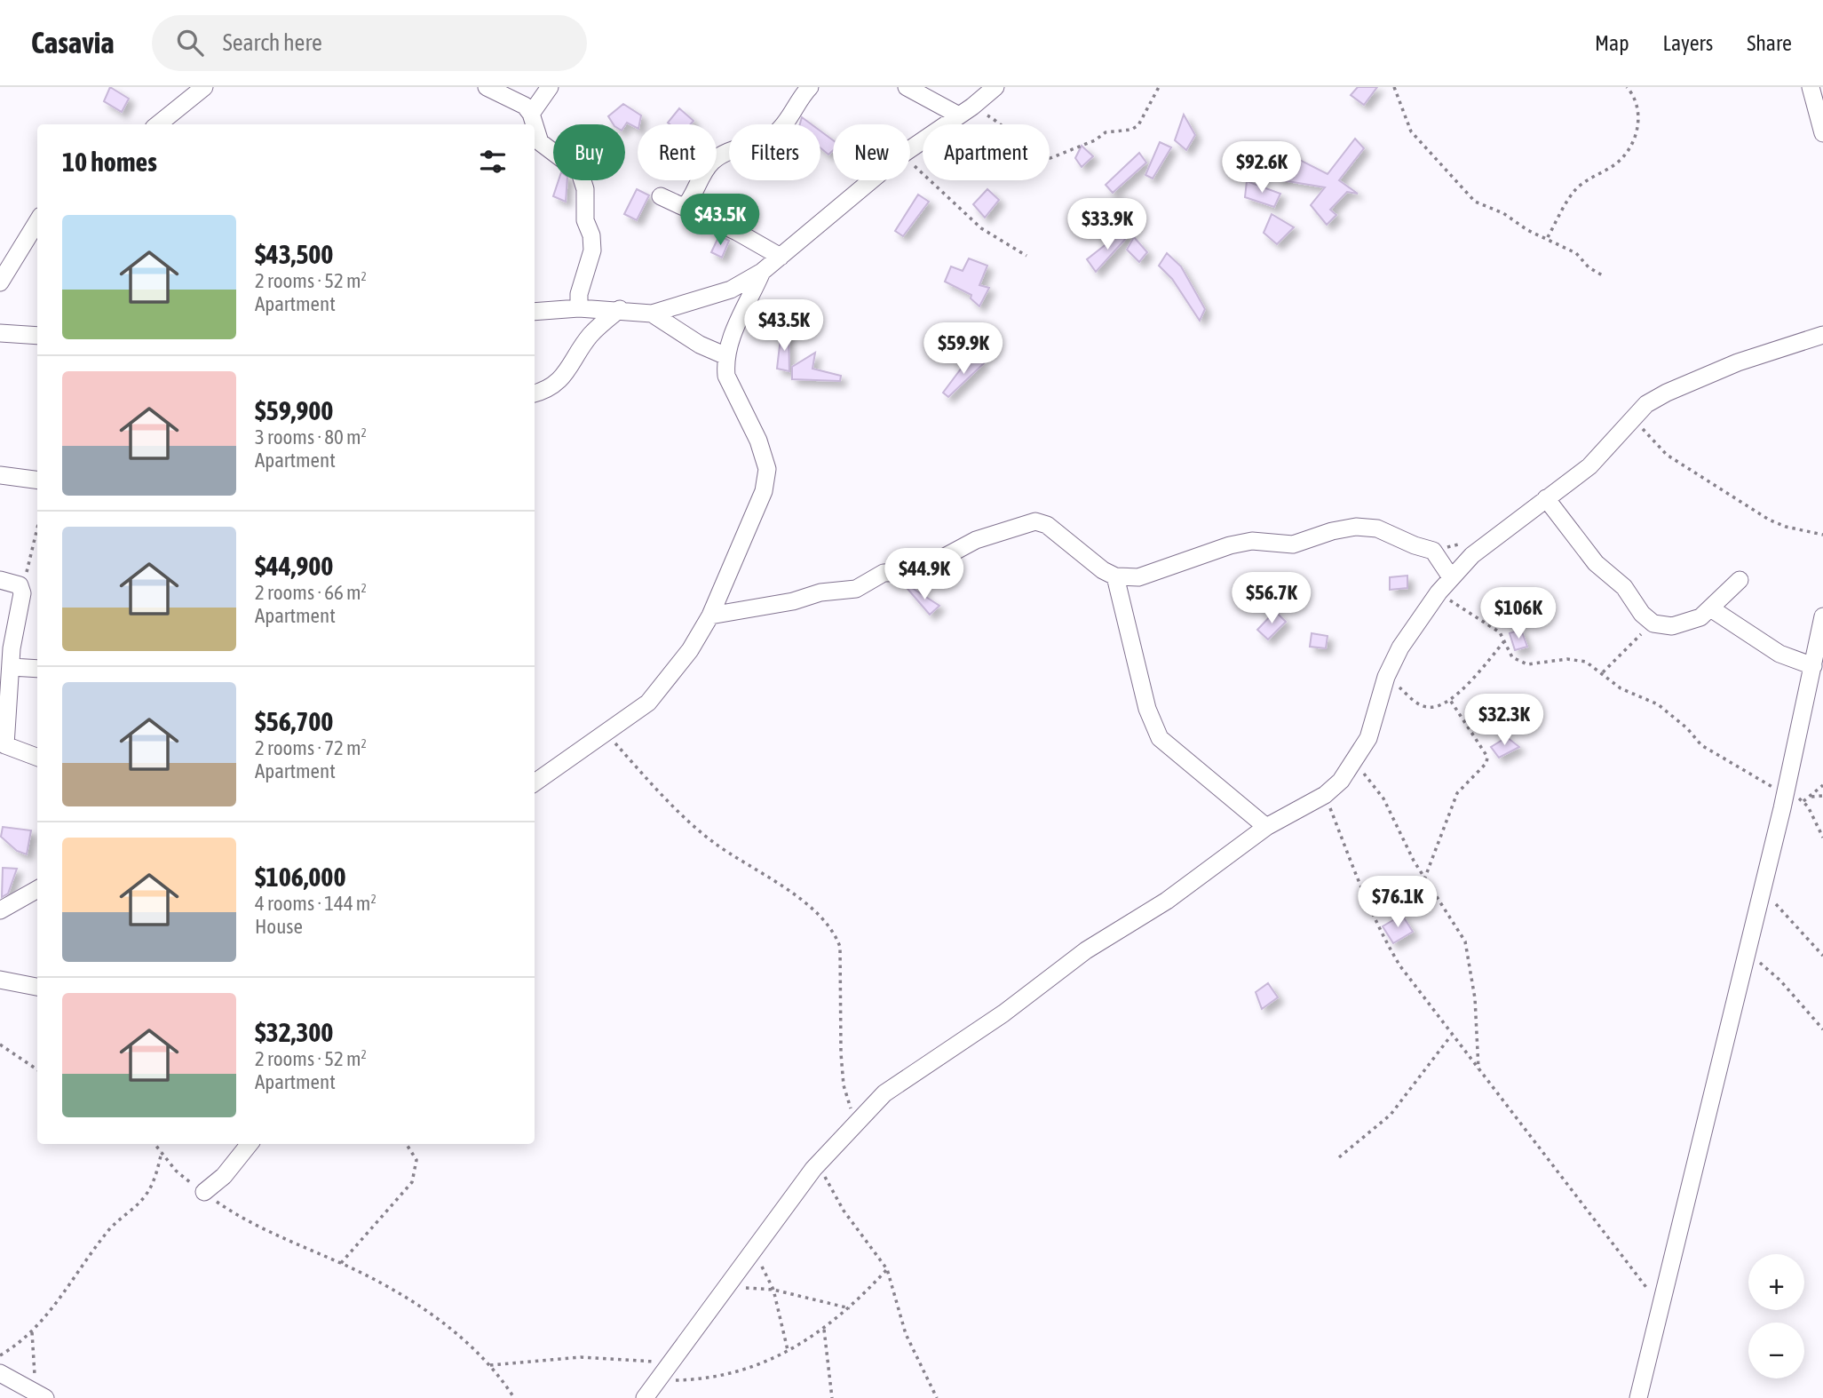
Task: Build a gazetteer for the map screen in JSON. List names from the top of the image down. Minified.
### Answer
{"page":{"header":"Casavia","search":"Search here","nav":["Map","Layers","Share"],"chip":["Buy","Rent","Filters","New","Apartment"],"heading":"10 homes","price":["$92.6K","$43.5K","$33.9K","$43.5K","$59.9K","$44.9K","$56.7K","$106K","$32.3K","$76.1K"],"list":[{"name":"$43,500","note":"2 rooms · 52 m² · Apartment"},{"name":"$59,900","note":"3 rooms · 80 m² · Apartment"},{"name":"$44,900","note":"2 rooms · 66 m² · Apartment"},{"name":"$56,700","note":"2 rooms · 72 m² · Apartment"},{"name":"$106,000","note":"4 rooms · 144 m² · House"},{"name":"$32,300","note":"2 rooms · 52 m² · Apartment"}],"map_buttons":["+","−"]}}
